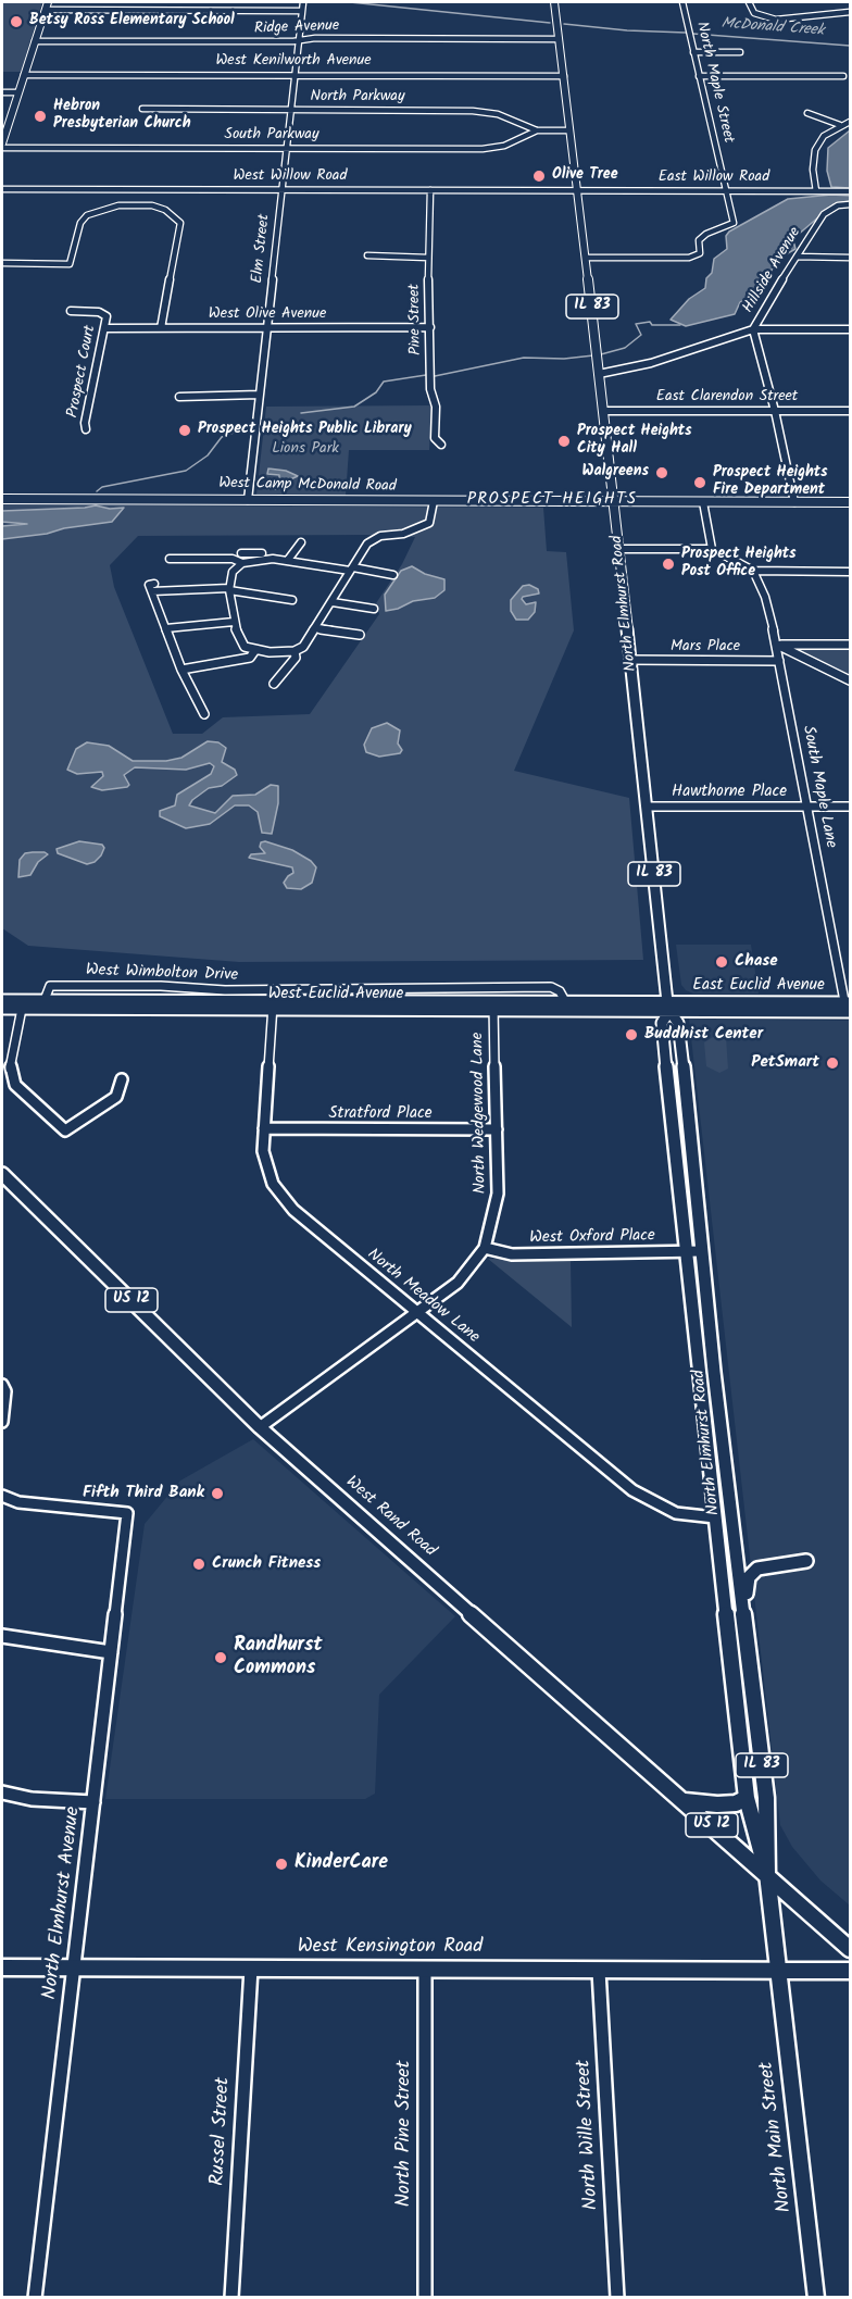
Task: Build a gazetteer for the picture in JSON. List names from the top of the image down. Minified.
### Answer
{"streets":{"main road":["IL 83","West Camp McDonald Road","North Elmhurst Road","East Euclid Avenue","West Euclid Avenue","US 12","West Rand Road","West Kensington Road","North Main Street"],"street":["Ridge Avenue","West Kenilworth Avenue","North Maple Street","North Parkway","South Parkway","West Willow Road","East Willow Road","Elm Street","Hillside Avenue","West Olive Avenue","Pine Street","Prospect Court","East Clarendon Street","Mars Place","South Maple Lane","Hawthorne Place","West Wimbolton Drive","North Wedgewood Lane","Stratford Place","West Oxford Place","North Meadow Lane","North Elmhurst Avenue","Russel Street","North Pine Street","North Wille Street"]},"crossings":[["Ridge Avenue","Elm Street"],["Ridge Avenue","North Elmhurst Road"],["West Kenilworth Avenue","Elm Street"],["West Kenilworth Avenue","North Elmhurst Road"],["North Maple Street","East Willow Road"],["North Maple Street","North Elmhurst Road"],["North Parkway","South Parkway"],["North Parkway","Elm Street"],["North Parkway","North Elmhurst Road"],["South Parkway","Elm Street"],["West Willow Road","East Willow Road"],["West Willow Road","Elm Street"],["West Willow Road","Pine Street"],["West Willow Road","North Elmhurst Road"],["East Willow Road","North Elmhurst Road"],["Elm Street","West Olive Avenue"],["Elm Street","West Camp McDonald Road"],["Hillside Avenue","North Elmhurst Road"],["West Olive Avenue","Pine Street"],["West Olive Avenue","Prospect Court"],["East Clarendon Street","North Elmhurst Road"],["West Camp McDonald Road","North Elmhurst Road"],["North Elmhurst Road","Mars Place"],["North Elmhurst Road","Hawthorne Place"],["North Elmhurst Road","East Euclid Avenue"],["North Elmhurst Road","West Euclid Avenue"],["North Elmhurst Road","West Oxford Place"],["North Elmhurst Road","North Meadow Lane"],["North Elmhurst Road","US 12"],["North Elmhurst Road","West Rand Road"],["North Elmhurst Road","West Kensington Road"],["North Elmhurst Road","North Main Street"],["Mars Place","South Maple Lane"],["South Maple Lane","Hawthorne Place"],["South Maple Lane","East Euclid Avenue"],["West Wimbolton Drive","West Euclid Avenue"],["East Euclid Avenue","West Euclid Avenue"],["West Euclid Avenue","North Wedgewood Lane"],["West Euclid Avenue","North Meadow Lane"],["North Wedgewood Lane","Stratford Place"],["North Wedgewood Lane","West Oxford Place"],["North Wedgewood Lane","North Meadow Lane"],["North Wedgewood Lane","West Rand Road"],["Stratford Place","North Meadow Lane"],["US 12","West Rand Road"],["North Elmhurst Avenue","West Kensington Road"],["West Kensington Road","Russel Street"],["West Kensington Road","North Pine Street"],["West Kensington Road","North Wille Street"],["West Kensington Road","North Main Street"]],"districts":["PROSPECT HEIGHTS"],"water":["McDonald Creek"],"parks":["Lions Park"],"places":["Betsy Ross Elementary School","Hebron Presbyterian Church","Olive Tree","Prospect Heights Public Library","Prospect Heights City Hall","Walgreens","Prospect Heights Fire Department","Prospect Heights Post Office","Chase","Buddhist Center","PetSmart","Fifth Third Bank","Crunch Fitness","Randhurst Commons","KinderCare"]}
